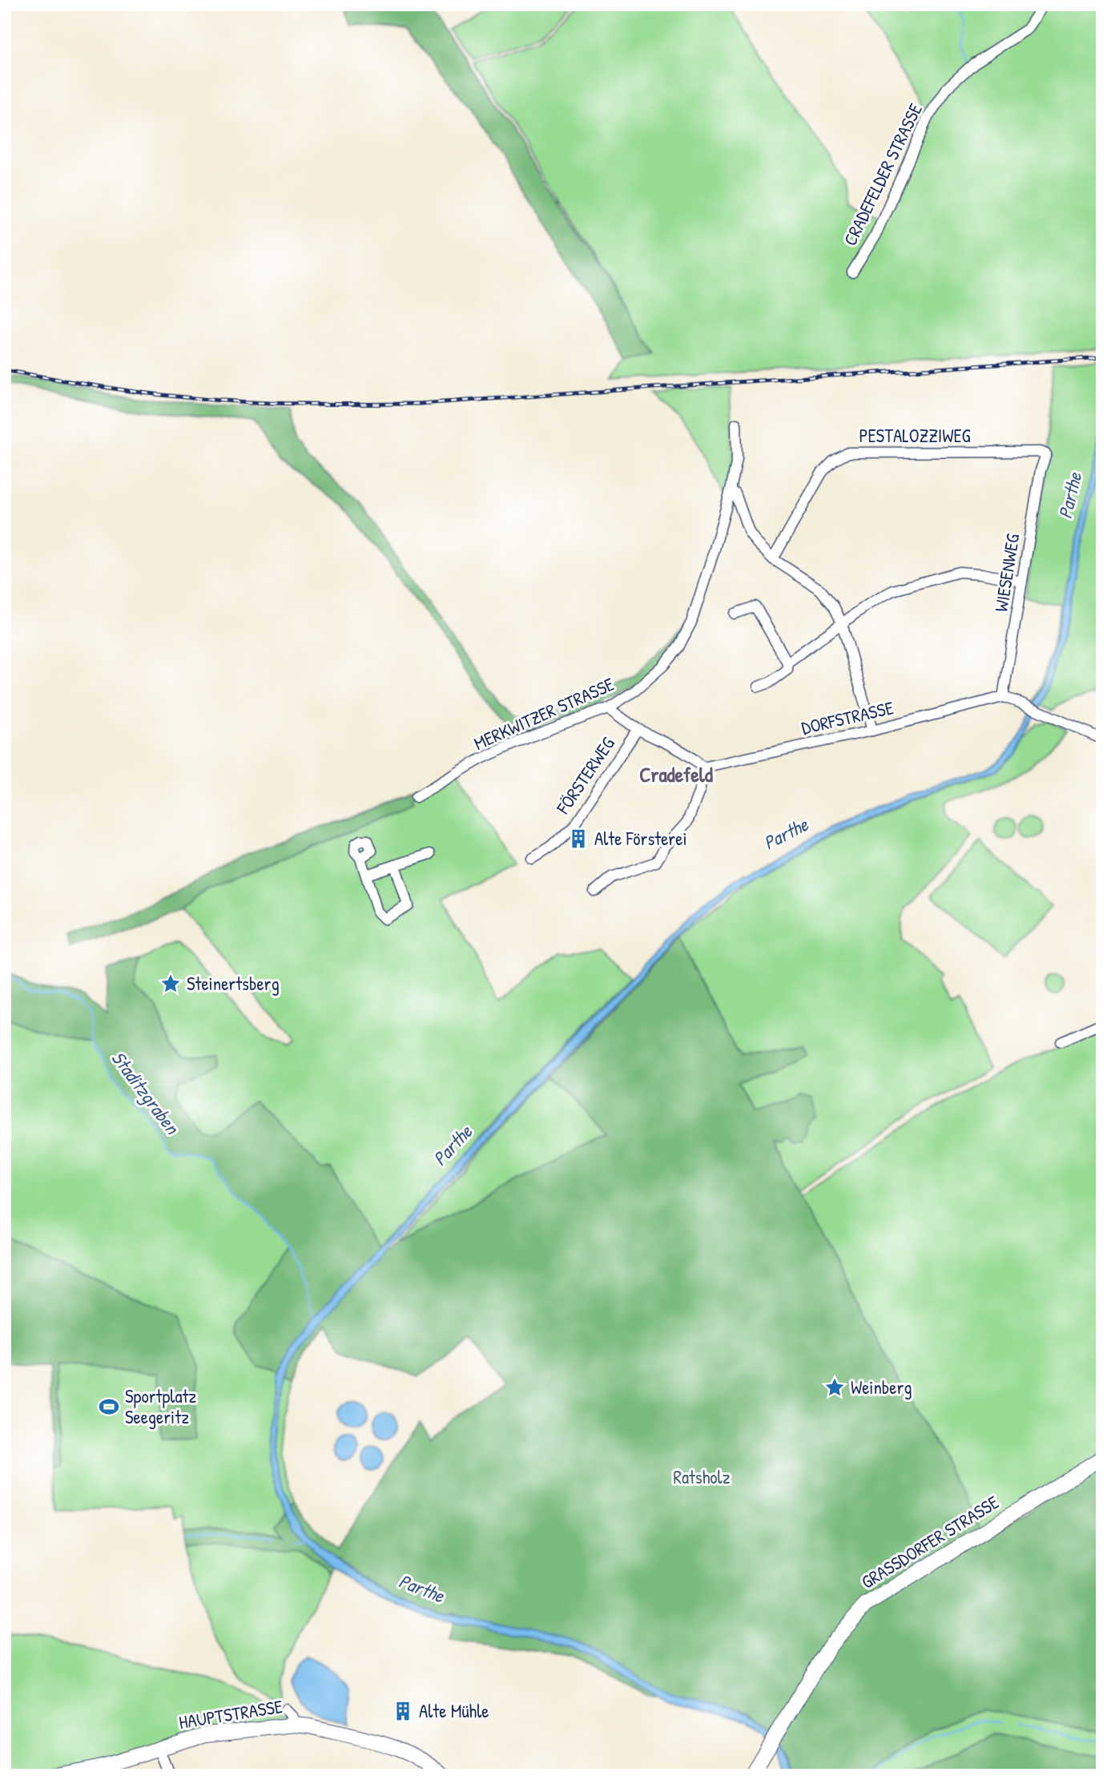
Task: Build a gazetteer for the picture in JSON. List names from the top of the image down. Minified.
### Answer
{"streets":{"street":["CRADEFELDER STRASSE","PESTALOZZIWEG","WIESENWEG","MERKWITZER STRASSE","DORFSTRASSE","FÖRSTERWEG","GRASSDORFER STRASSE","HAUPTSTRASSE"]},"crossings":[["PESTALOZZIWEG","WIESENWEG"],["WIESENWEG","DORFSTRASSE"]],"districts":["Cradefeld"],"water":["Parthe","Staditzgraben"],"parks":["Ratsholz"],"places":{"building":["Alte Försterei","Alte Mühle"],"place":["Steinertsberg","Weinberg"],"sports":["Sportplatz Seegeritz"]}}
